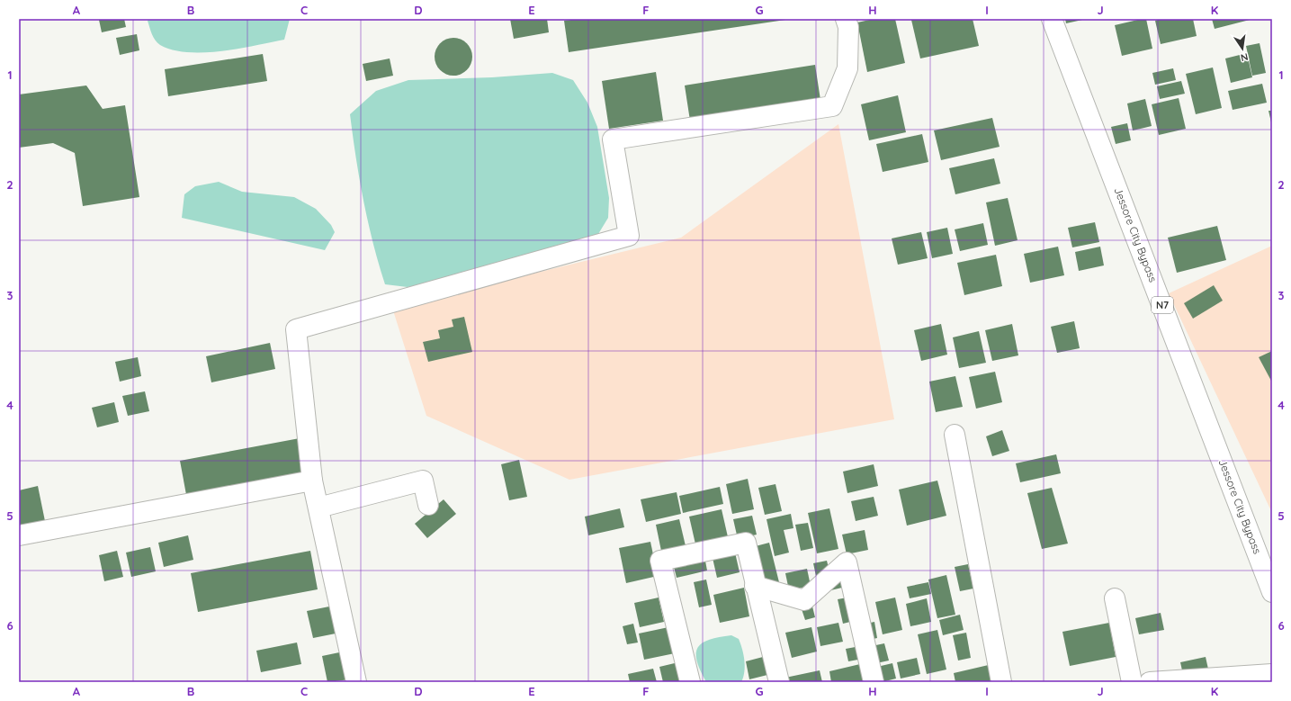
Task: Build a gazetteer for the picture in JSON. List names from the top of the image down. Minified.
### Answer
{"streets":{"main road":["Jessore City Bypass","N7"]},"north":"bottom","grid":{"columns":["A","B","C","D","E","F","G","H","I","J","K"],"rows":["1","2","3","4","5","6"]}}
